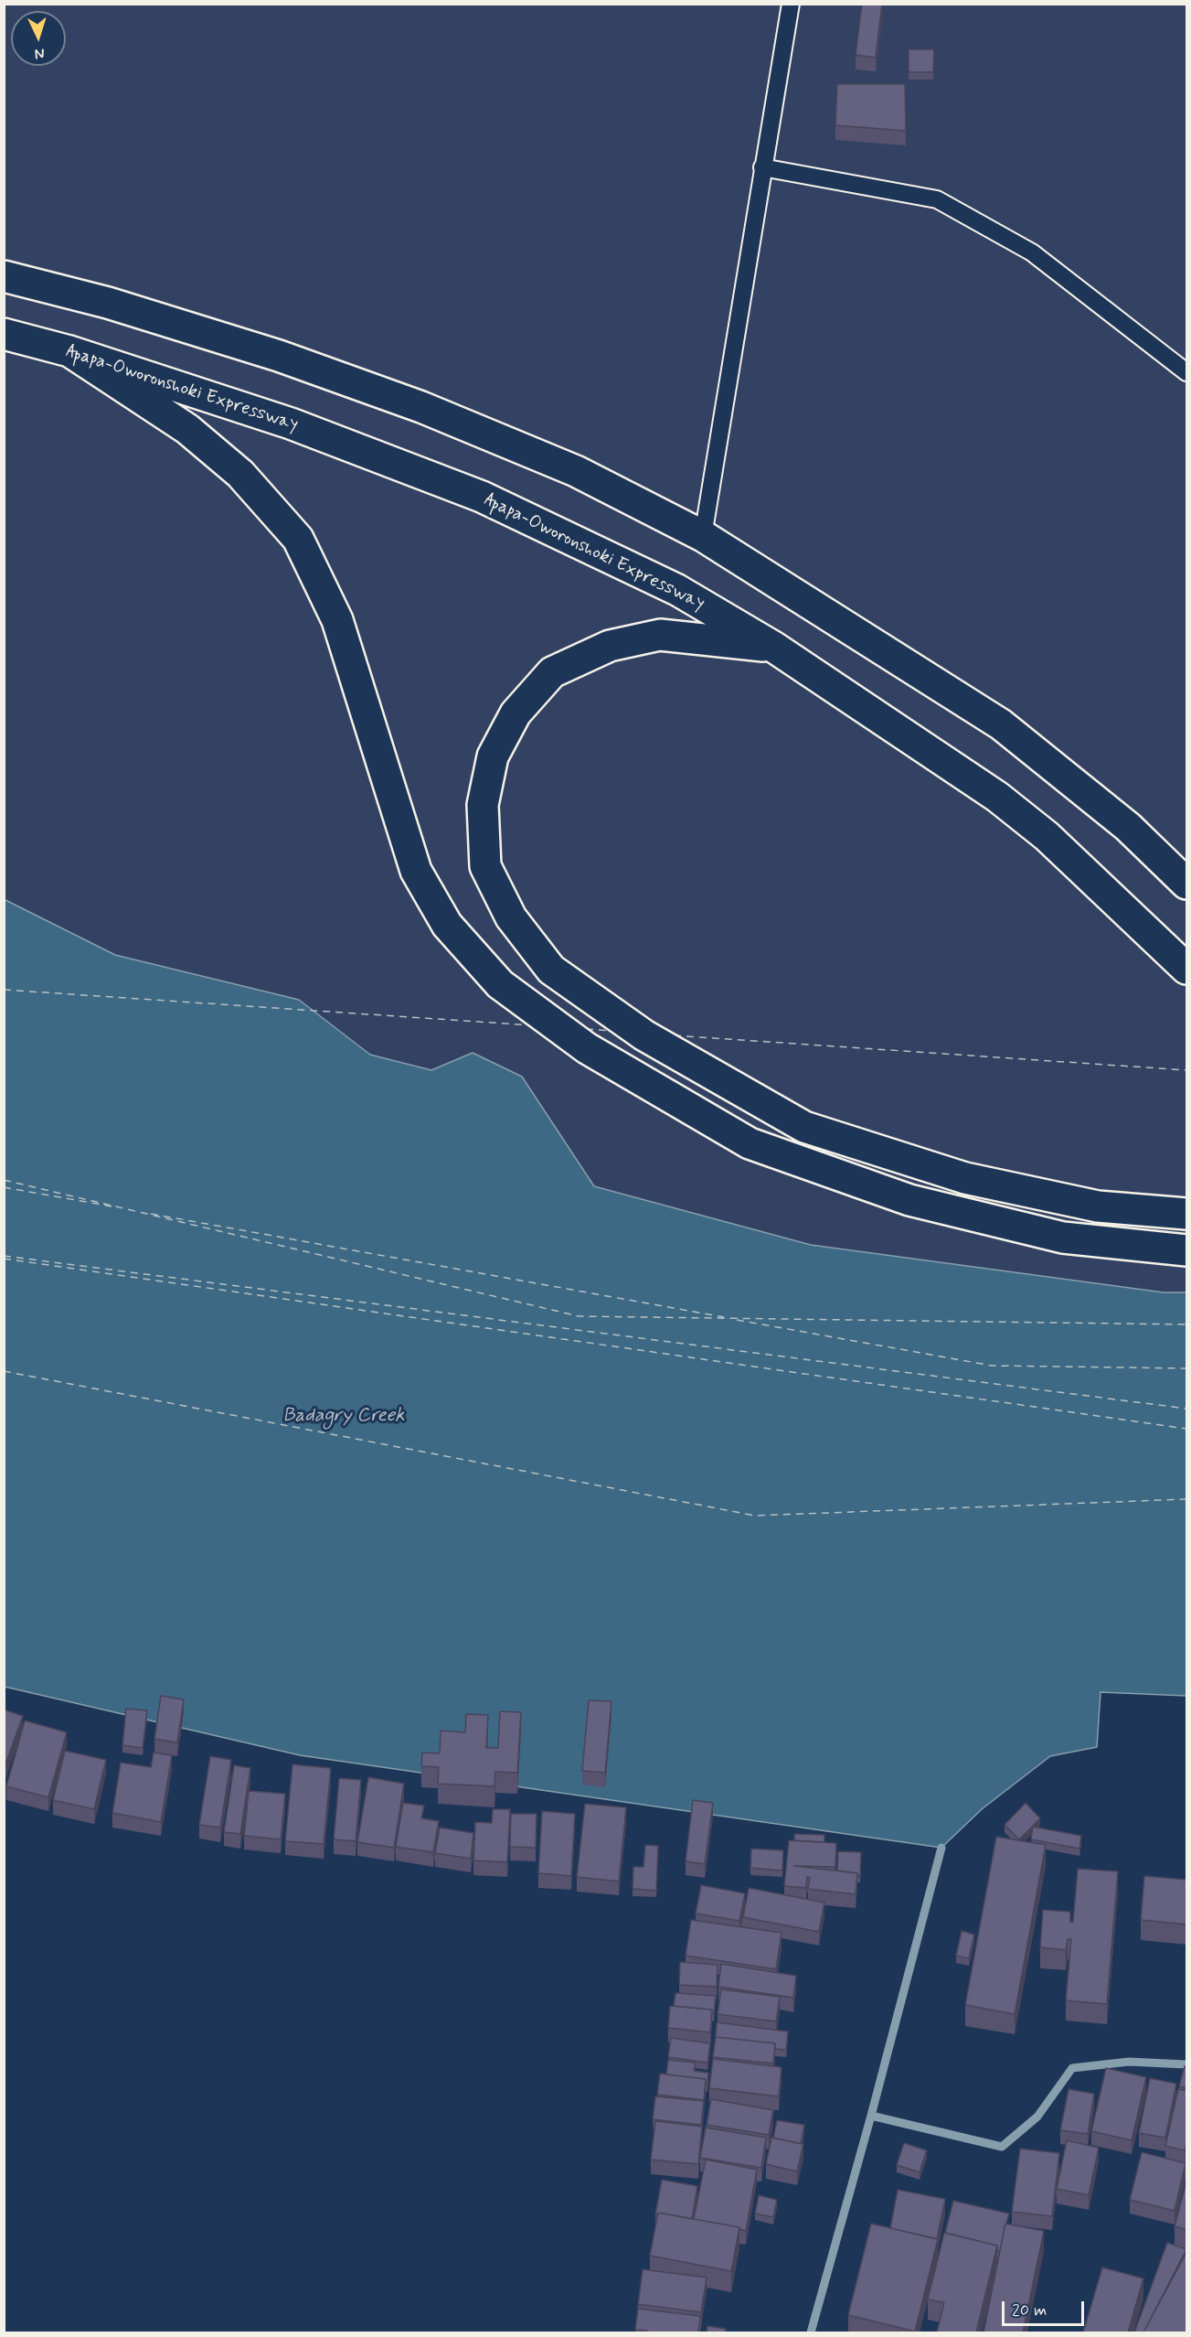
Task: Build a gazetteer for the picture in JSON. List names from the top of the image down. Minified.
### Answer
{"streets":{"highway":["Apapa-Oworonshoki Expressway"]},"water":["Badagry Creek"],"scale_bar":"20 m","north":"bottom"}
